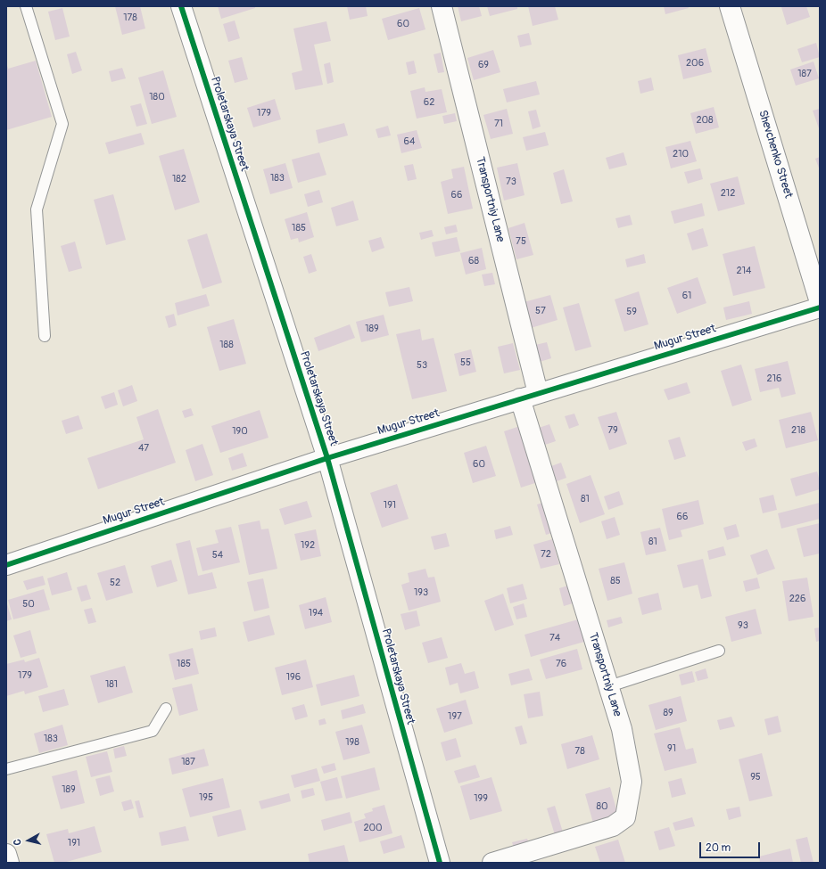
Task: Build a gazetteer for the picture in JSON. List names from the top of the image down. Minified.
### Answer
{"streets":{"street":["Proletarskaya Street","Shevchenko Street","Transportniy Lane","Mugur Street"]},"crossings":[["Proletarskaya Street","Mugur Street"],["Transportniy Lane","Mugur Street"]],"house_numbers":["178","60","206","69","187","180","62","179","208","71","64","210","183","182","73","212","66","185","75","68","214","61","57","59","189","188","55","53","216","79","218","190","47","60","81","191","66","81","192","72","54","85","52","193","226","50","194","93","74","185","76","179","196","181","89","197","183","198","91","78","187","95","189","195","199","80","200","191"],"scale_bar":"20 m","north":"left"}
